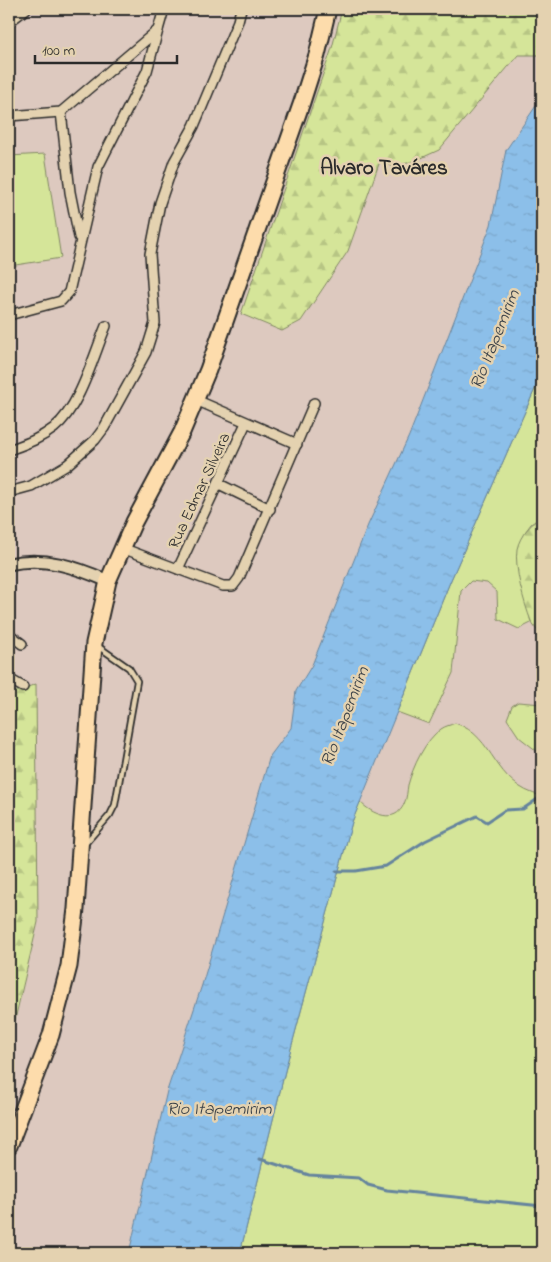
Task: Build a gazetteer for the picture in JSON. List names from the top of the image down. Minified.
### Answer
{"streets":{"street":["Rua Edmar Silveira"]},"districts":["Alvaro Taváres"],"water":["Rio Itapemirim"],"scale_bar":"100 m"}
